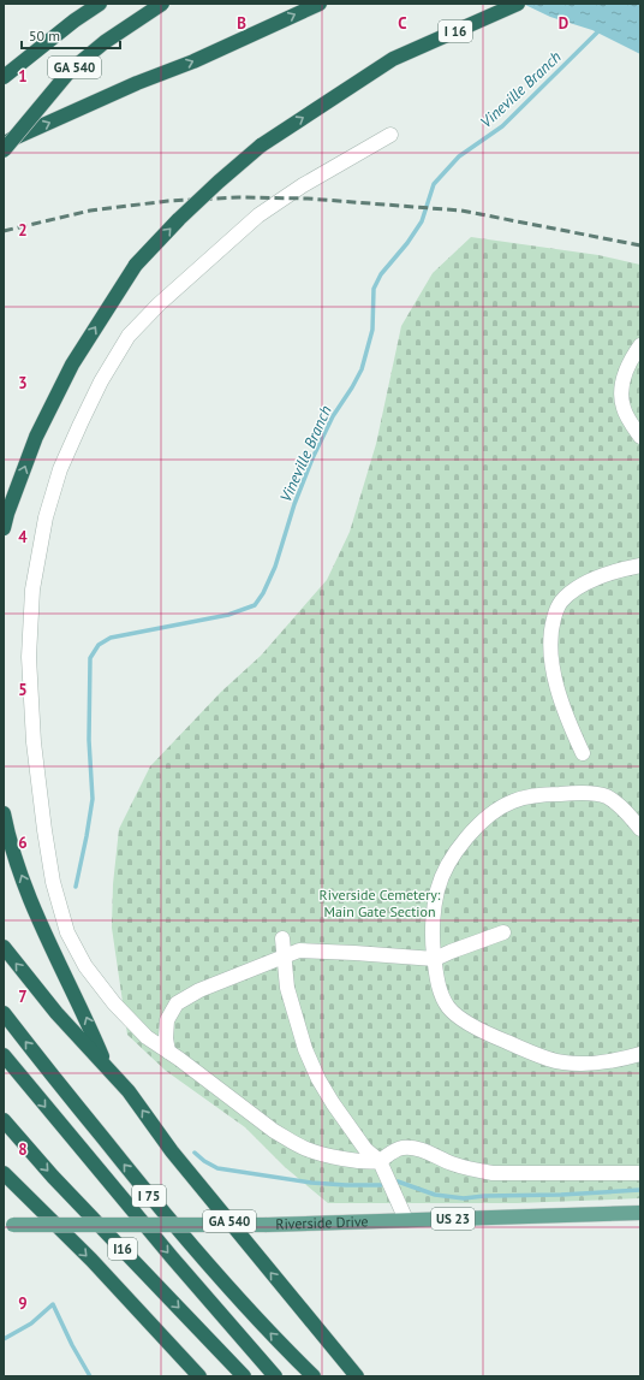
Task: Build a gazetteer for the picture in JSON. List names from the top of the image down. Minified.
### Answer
{"streets":{"highway":["I 16","GA 540","I 75","I16"],"main road":["US 23","Riverside Drive"]},"water":["Vineville Branch"],"parks":["Riverside Cemetery: Main Gate Section"],"scale_bar":"50 m","grid":{"columns":["B","C","D"],"rows":["1","2","3","4","5","6","7","8","9"]}}
